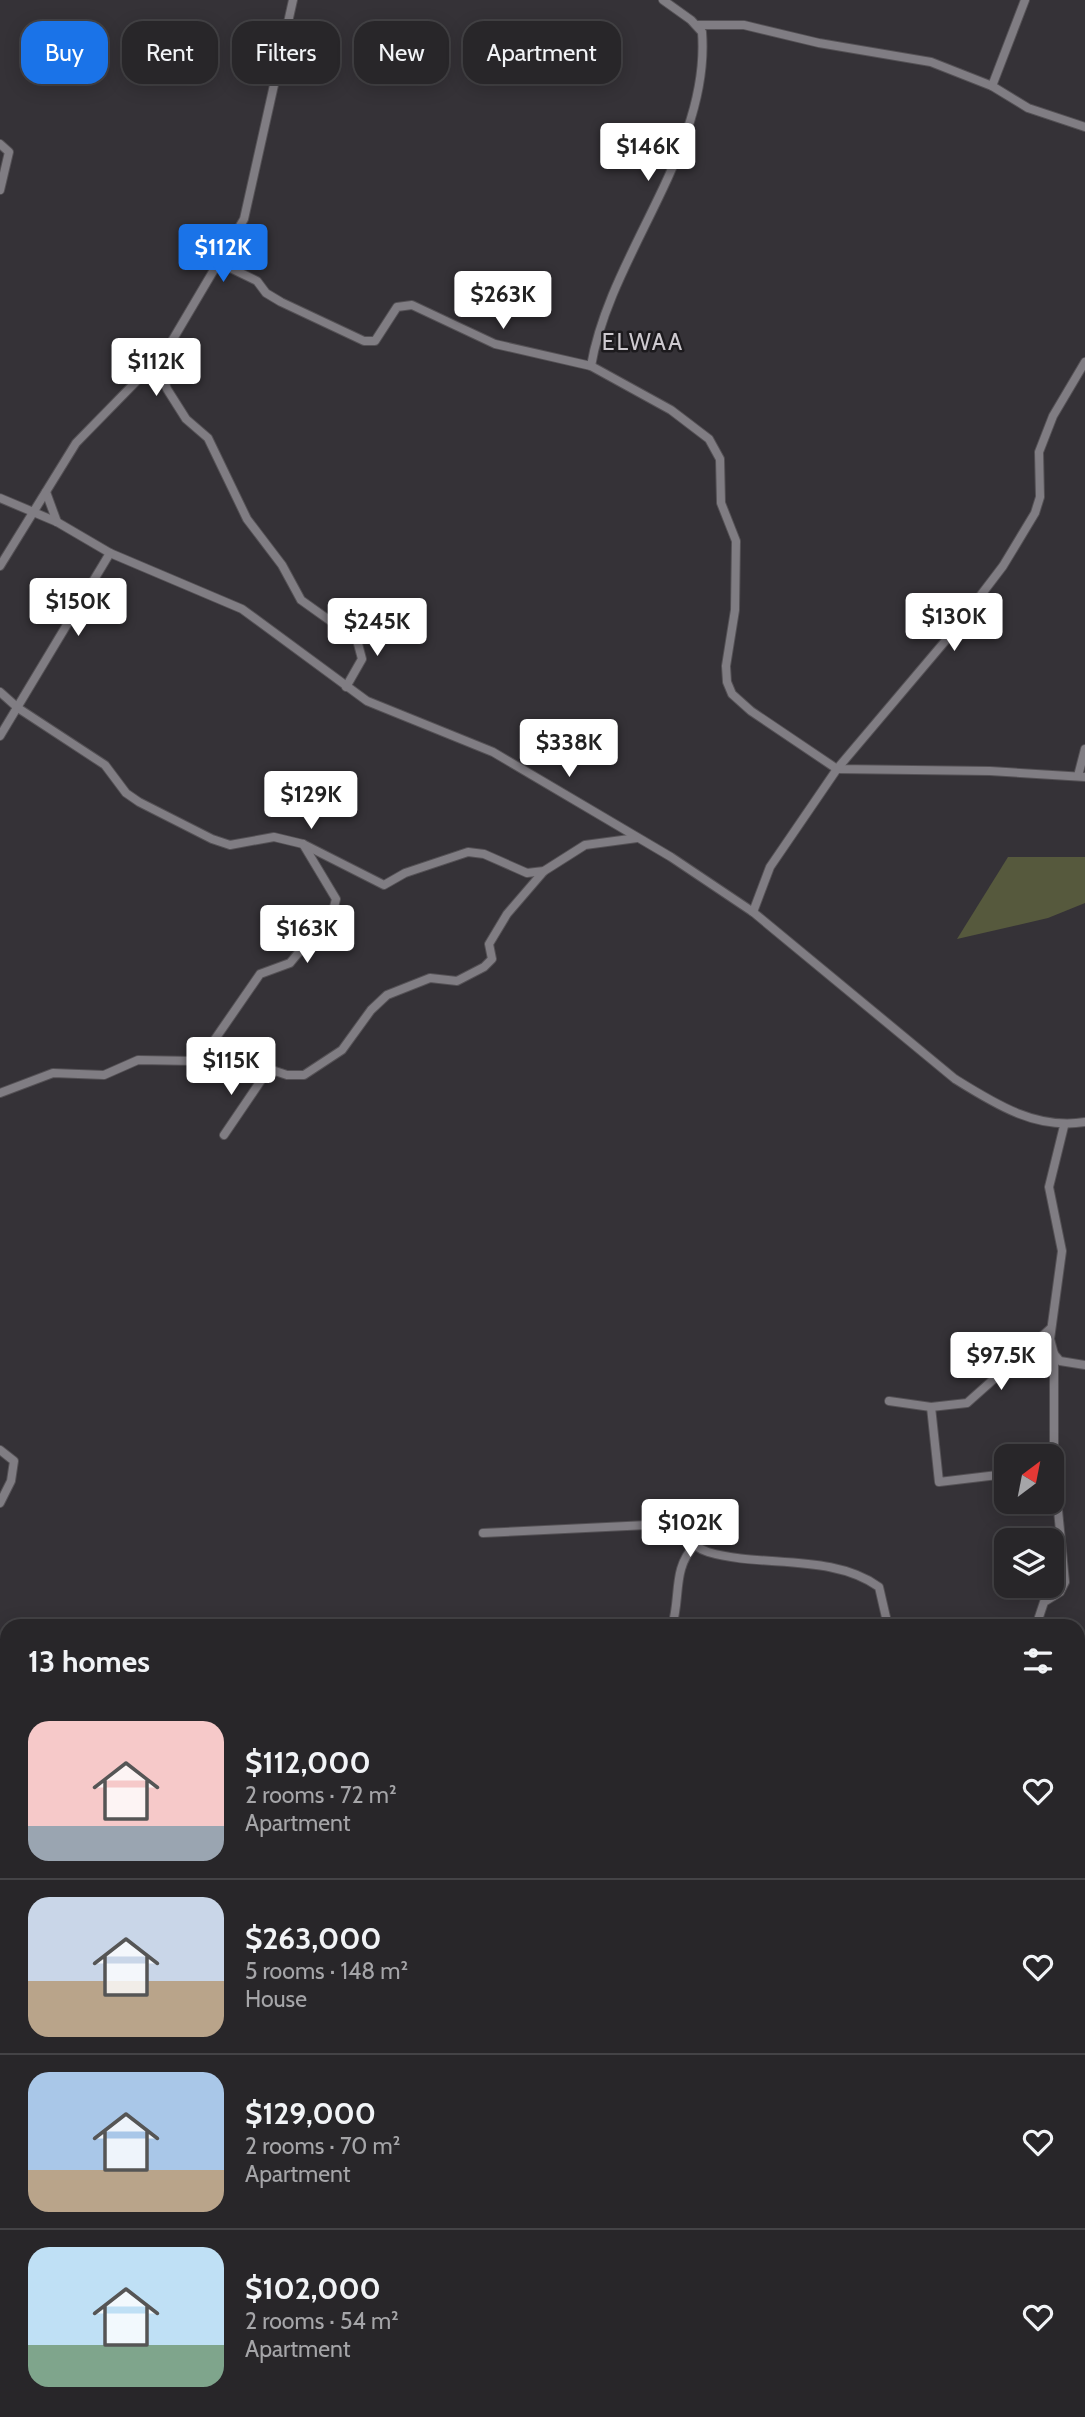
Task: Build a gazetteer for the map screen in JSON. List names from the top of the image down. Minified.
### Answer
{"districts":["ELWAA"],"north":"top right","page":{"chip":["Buy","Rent","Filters","New","Apartment"],"price":["$146K","$112K","$263K","$112K","$150K","$130K","$245K","$338K","$129K","$163K","$115K","$97.5K","$102K"],"heading":"13 homes","list":[{"name":"$112,000","note":"2 rooms · 72 m² · Apartment"},{"name":"$263,000","note":"5 rooms · 148 m² · House"},{"name":"$129,000","note":"2 rooms · 70 m² · Apartment"},{"name":"$102,000","note":"2 rooms · 54 m² · Apartment"}]}}
